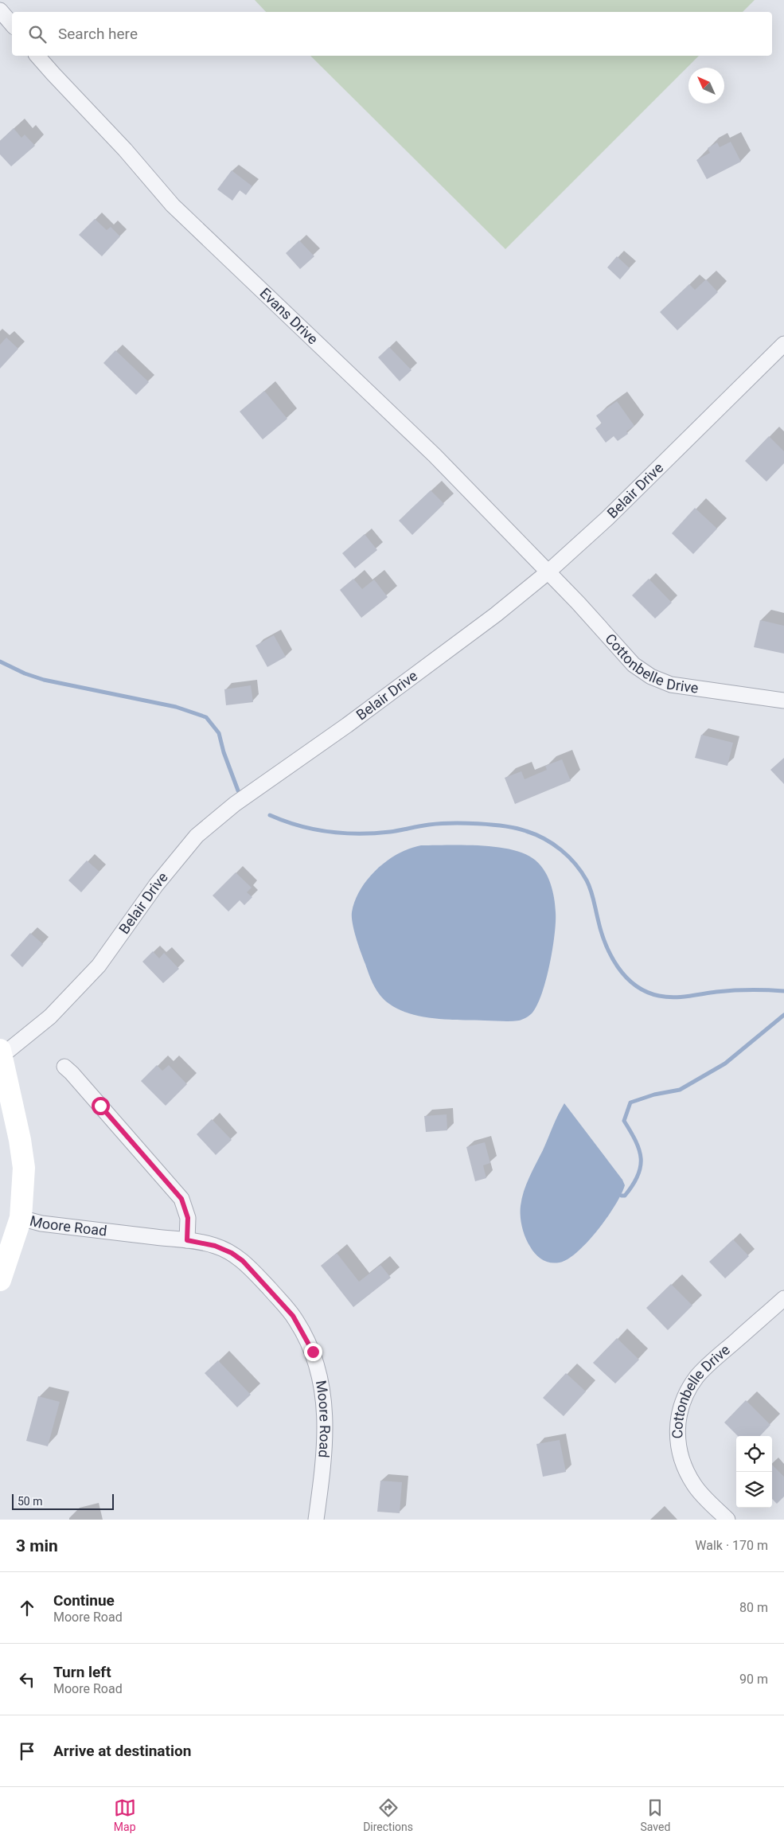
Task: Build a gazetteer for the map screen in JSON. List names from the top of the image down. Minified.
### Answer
{"streets":{"street":["Evans Drive","Belair Drive","Cottonbelle Drive","Moore Road"]},"crossings":[["Evans Drive","Belair Drive"],["Evans Drive","Cottonbelle Drive"],["Belair Drive","Cottonbelle Drive"]],"scale_bar":"50 m","north":"top left","page":{"search":"Search here","scale":"50 m","heading":["3 min","Walk · 170 m"],"list":[["Continue","Moore Road","80 m"],["Turn left","Moore Road","90 m"],"Arrive at destination"],"nav":["Map","Directions","Saved"]}}
